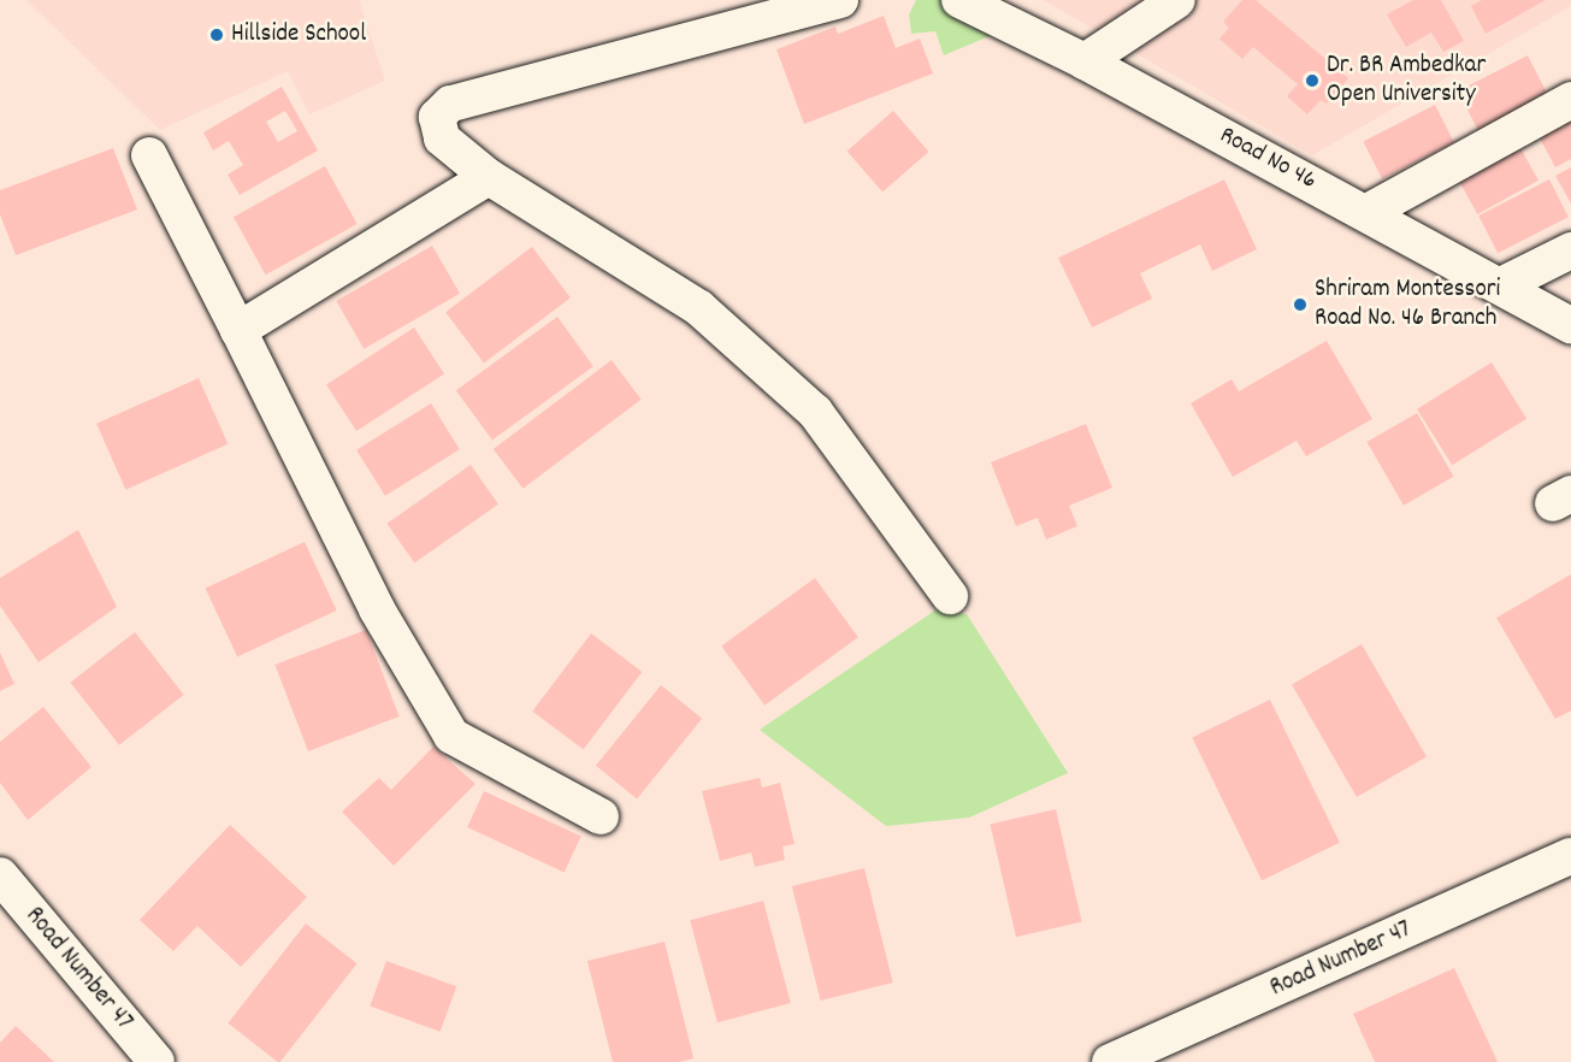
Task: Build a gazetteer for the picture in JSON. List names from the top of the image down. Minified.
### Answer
{"streets":{"street":["Road No 46","Road Number 47"]},"places":["Hillside School","Dr. BR Ambedkar Open University","Shriram Montessori Road No. 46 Branch"]}
